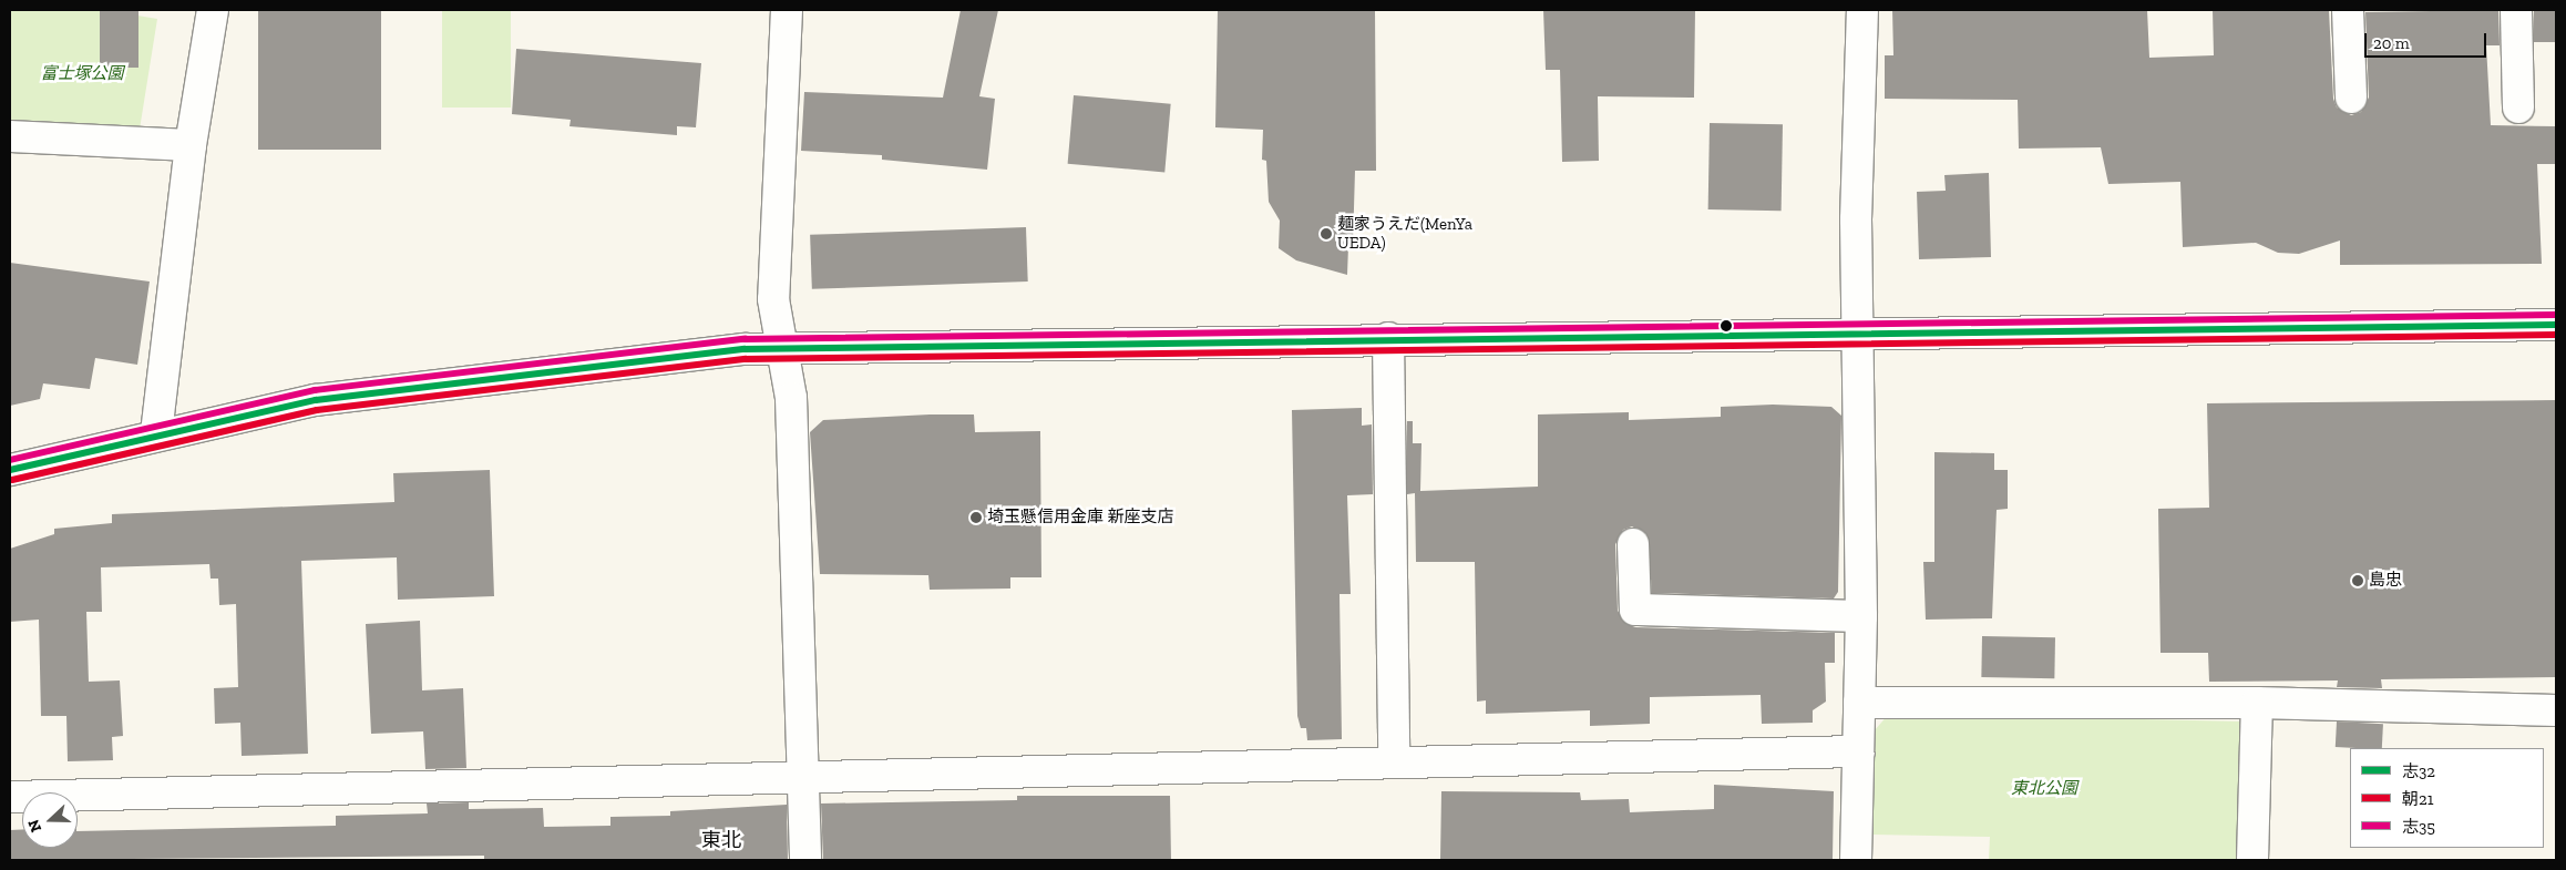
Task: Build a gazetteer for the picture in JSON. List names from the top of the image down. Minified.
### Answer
{"districts":["東北"],"parks":["富士塚公園","東北公園"],"places":["麺家うえだ(MenYa UEDA)","埼玉懸信用金庫 新座支店","島忠"],"lines":["transit line 志35","transit line 志32","transit line 朝21"],"legend":["志32","朝21","志35"],"scale_bar":"20 m","north":"left"}
